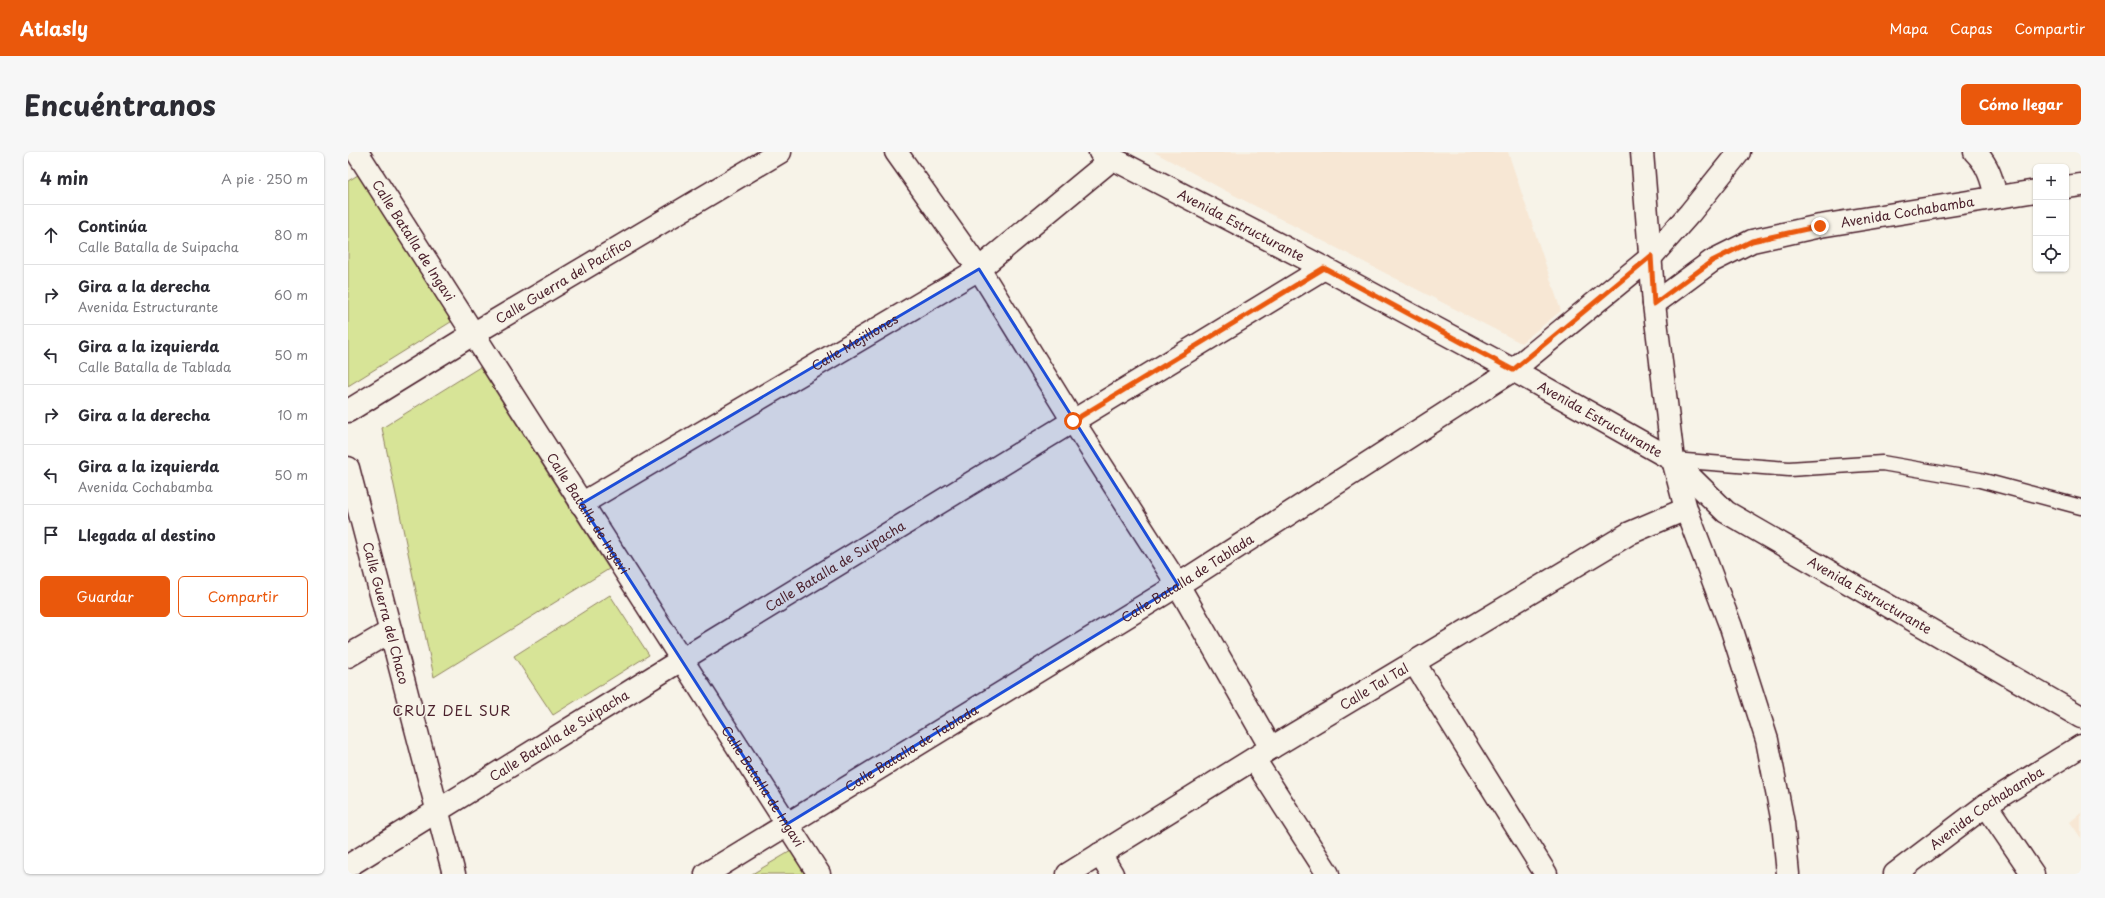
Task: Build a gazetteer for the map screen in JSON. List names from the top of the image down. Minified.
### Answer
{"streets":{"street":["Avenida Cochabamba","Avenida Estructurante","Calle Batalla de Ingavi","Calle Guerra del Pacífico","Calle Mejillones","Calle Batalla de Suipacha","Calle Batalla de Tablada","Calle Guerra del Chaco","Calle Tal Tal"]},"crossings":[["Avenida Estructurante","Calle Mejillones"],["Avenida Estructurante","Calle Batalla de Suipacha"],["Avenida Estructurante","Calle Batalla de Tablada"],["Calle Batalla de Ingavi","Calle Guerra del Pacífico"],["Calle Batalla de Ingavi","Calle Mejillones"],["Calle Batalla de Ingavi","Calle Batalla de Suipacha"],["Calle Batalla de Ingavi","Calle Batalla de Tablada"],["Calle Batalla de Suipacha","Calle Guerra del Chaco"]],"districts":["CRUZ DEL SUR"],"page":{"header":"Atlasly","nav":["Mapa","Capas","Compartir"],"title":"Encuéntranos","buttons":["Cómo llegar",["Guardar","Compartir"]],"heading":["4 min","A pie · 250 m"],"map_buttons":["+","−"],"list":[["Continúa","Calle Batalla de Suipacha","80 m"],["Gira a la derecha","Avenida Estructurante","60 m"],["Gira a la izquierda","Calle Batalla de Tablada","50 m"],["Gira a la derecha","10 m"],["Gira a la izquierda","Avenida Cochabamba","50 m"],"Llegada al destino"]}}
